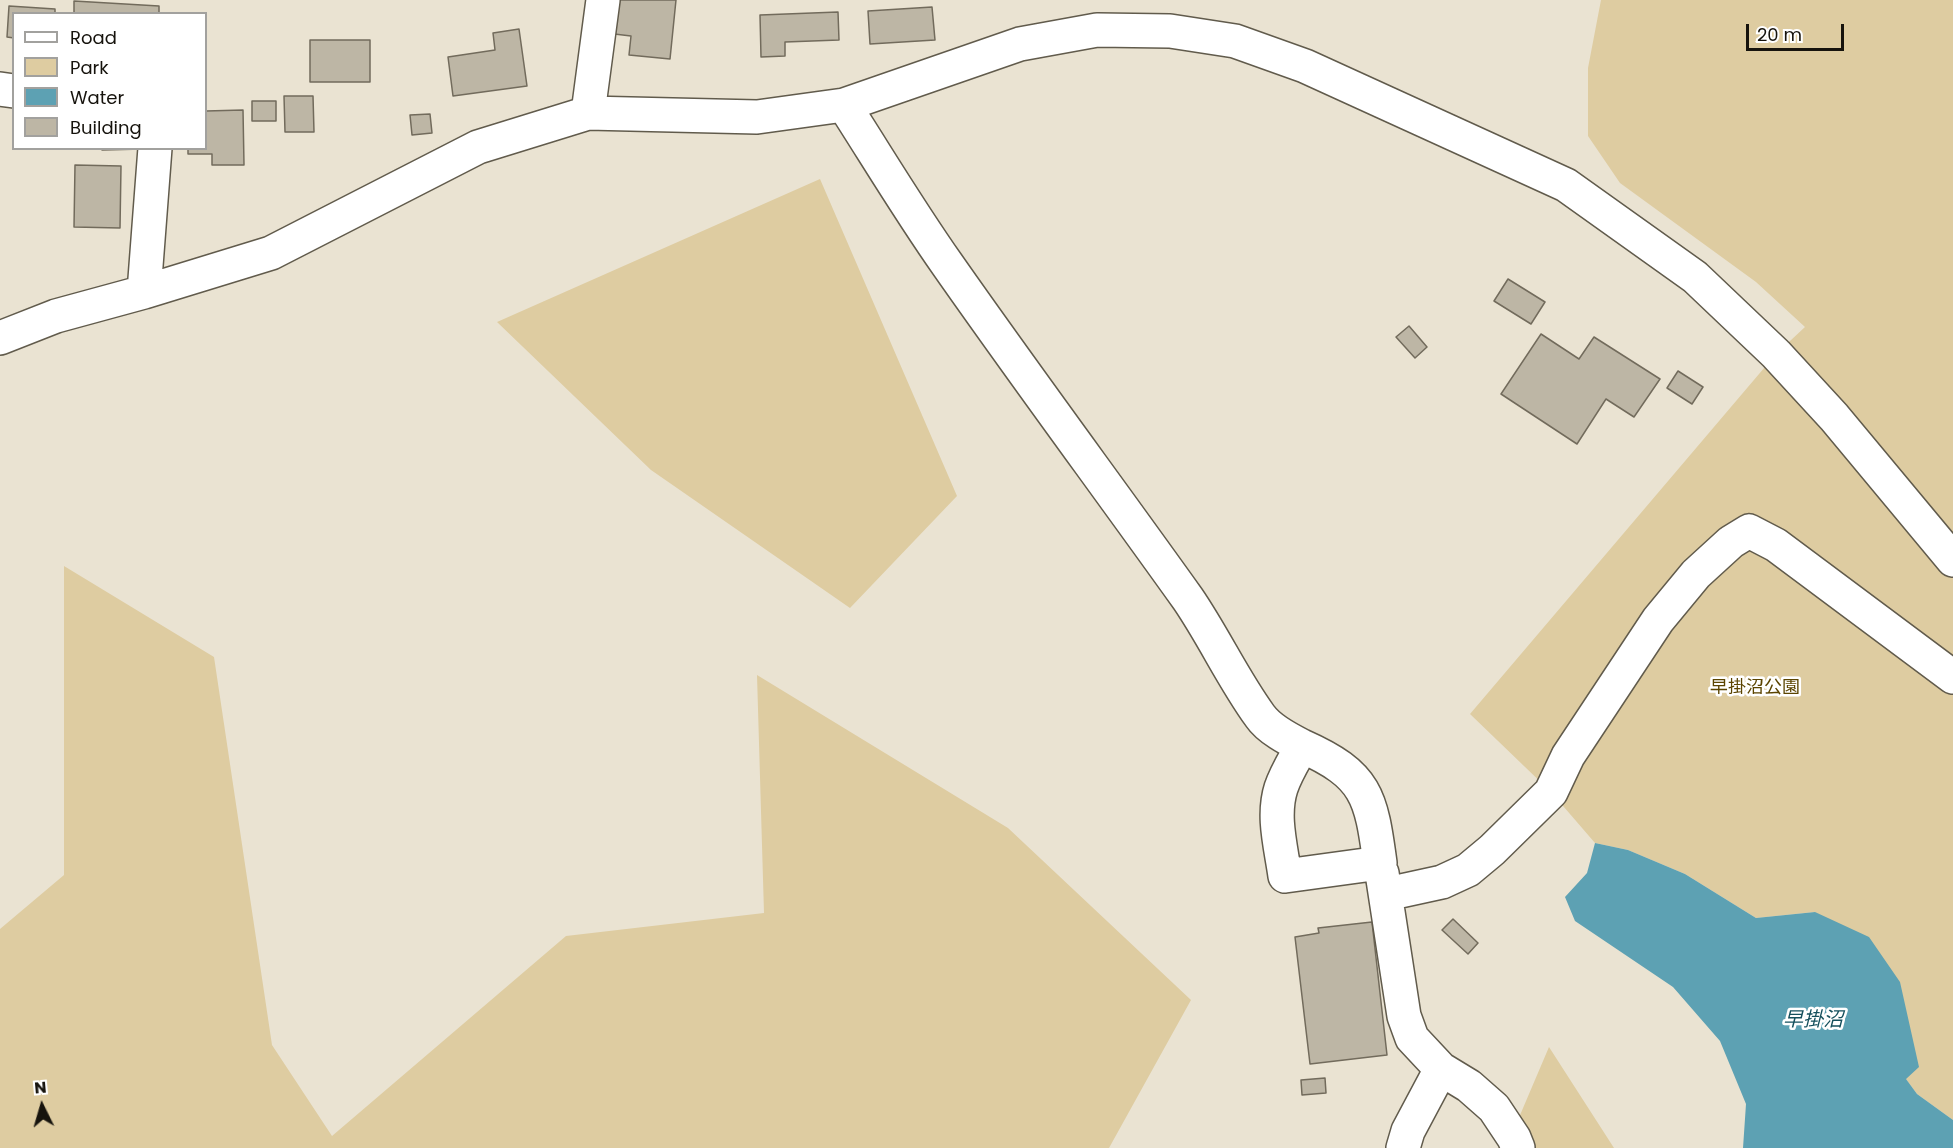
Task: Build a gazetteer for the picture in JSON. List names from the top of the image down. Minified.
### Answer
{"water":["早掛沼"],"parks":["早掛沼公園"],"legend":["Road","Park","Water","Building"],"scale_bar":"20 m","north":"top"}
